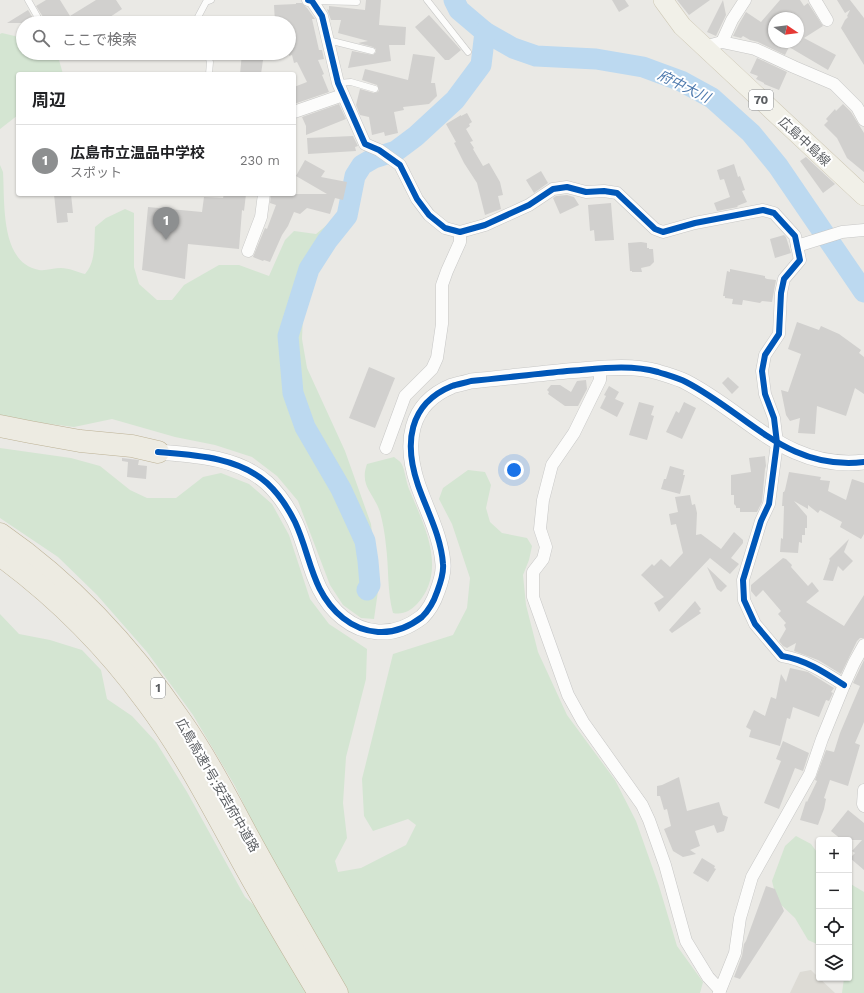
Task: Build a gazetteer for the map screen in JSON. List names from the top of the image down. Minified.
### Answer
{"streets":{"highway":["1","広島高速1号;安芸府中道路"],"main road":["70","広島中島線"]},"water":["府中大川"],"north":"right","page":{"search":"ここで検索","heading":"周辺","list":[{"mark":"1","name":"広島市立温品中学校","note":"スポット","value":"230 m"}],"pins":"1","map_buttons":["+","−"]}}
